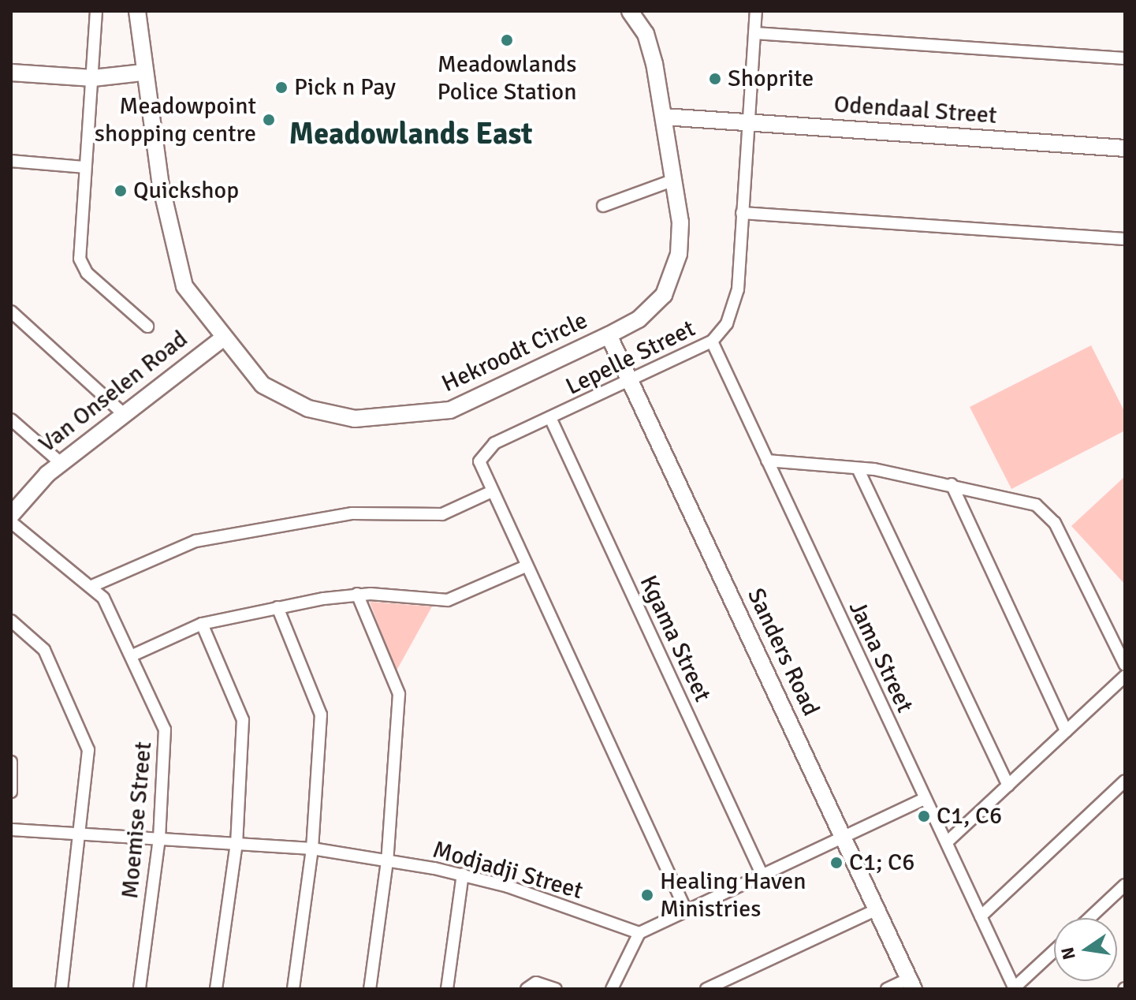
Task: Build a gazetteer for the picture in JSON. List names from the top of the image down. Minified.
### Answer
{"streets":{"street":["Odendaal Street","Hekroodt Circle","Lepelle Street","Van Onselen Road","Kgama Street","Sanders Road","Jama Street","Moemise Street","Modjadji Street"]},"crossings":[["Odendaal Street","Hekroodt Circle"],["Odendaal Street","Lepelle Street"],["Hekroodt Circle","Van Onselen Road"],["Hekroodt Circle","Sanders Road"],["Lepelle Street","Kgama Street"],["Lepelle Street","Sanders Road"],["Lepelle Street","Jama Street"],["Moemise Street","Modjadji Street"]],"districts":["Meadowlands East"],"places":["Meadowlands Police Station","Shoprite","Pick n Pay","Meadowpoint shopping centre","Quickshop","C1, C6","C1; C6","Healing Haven Ministries"],"north":"left"}
